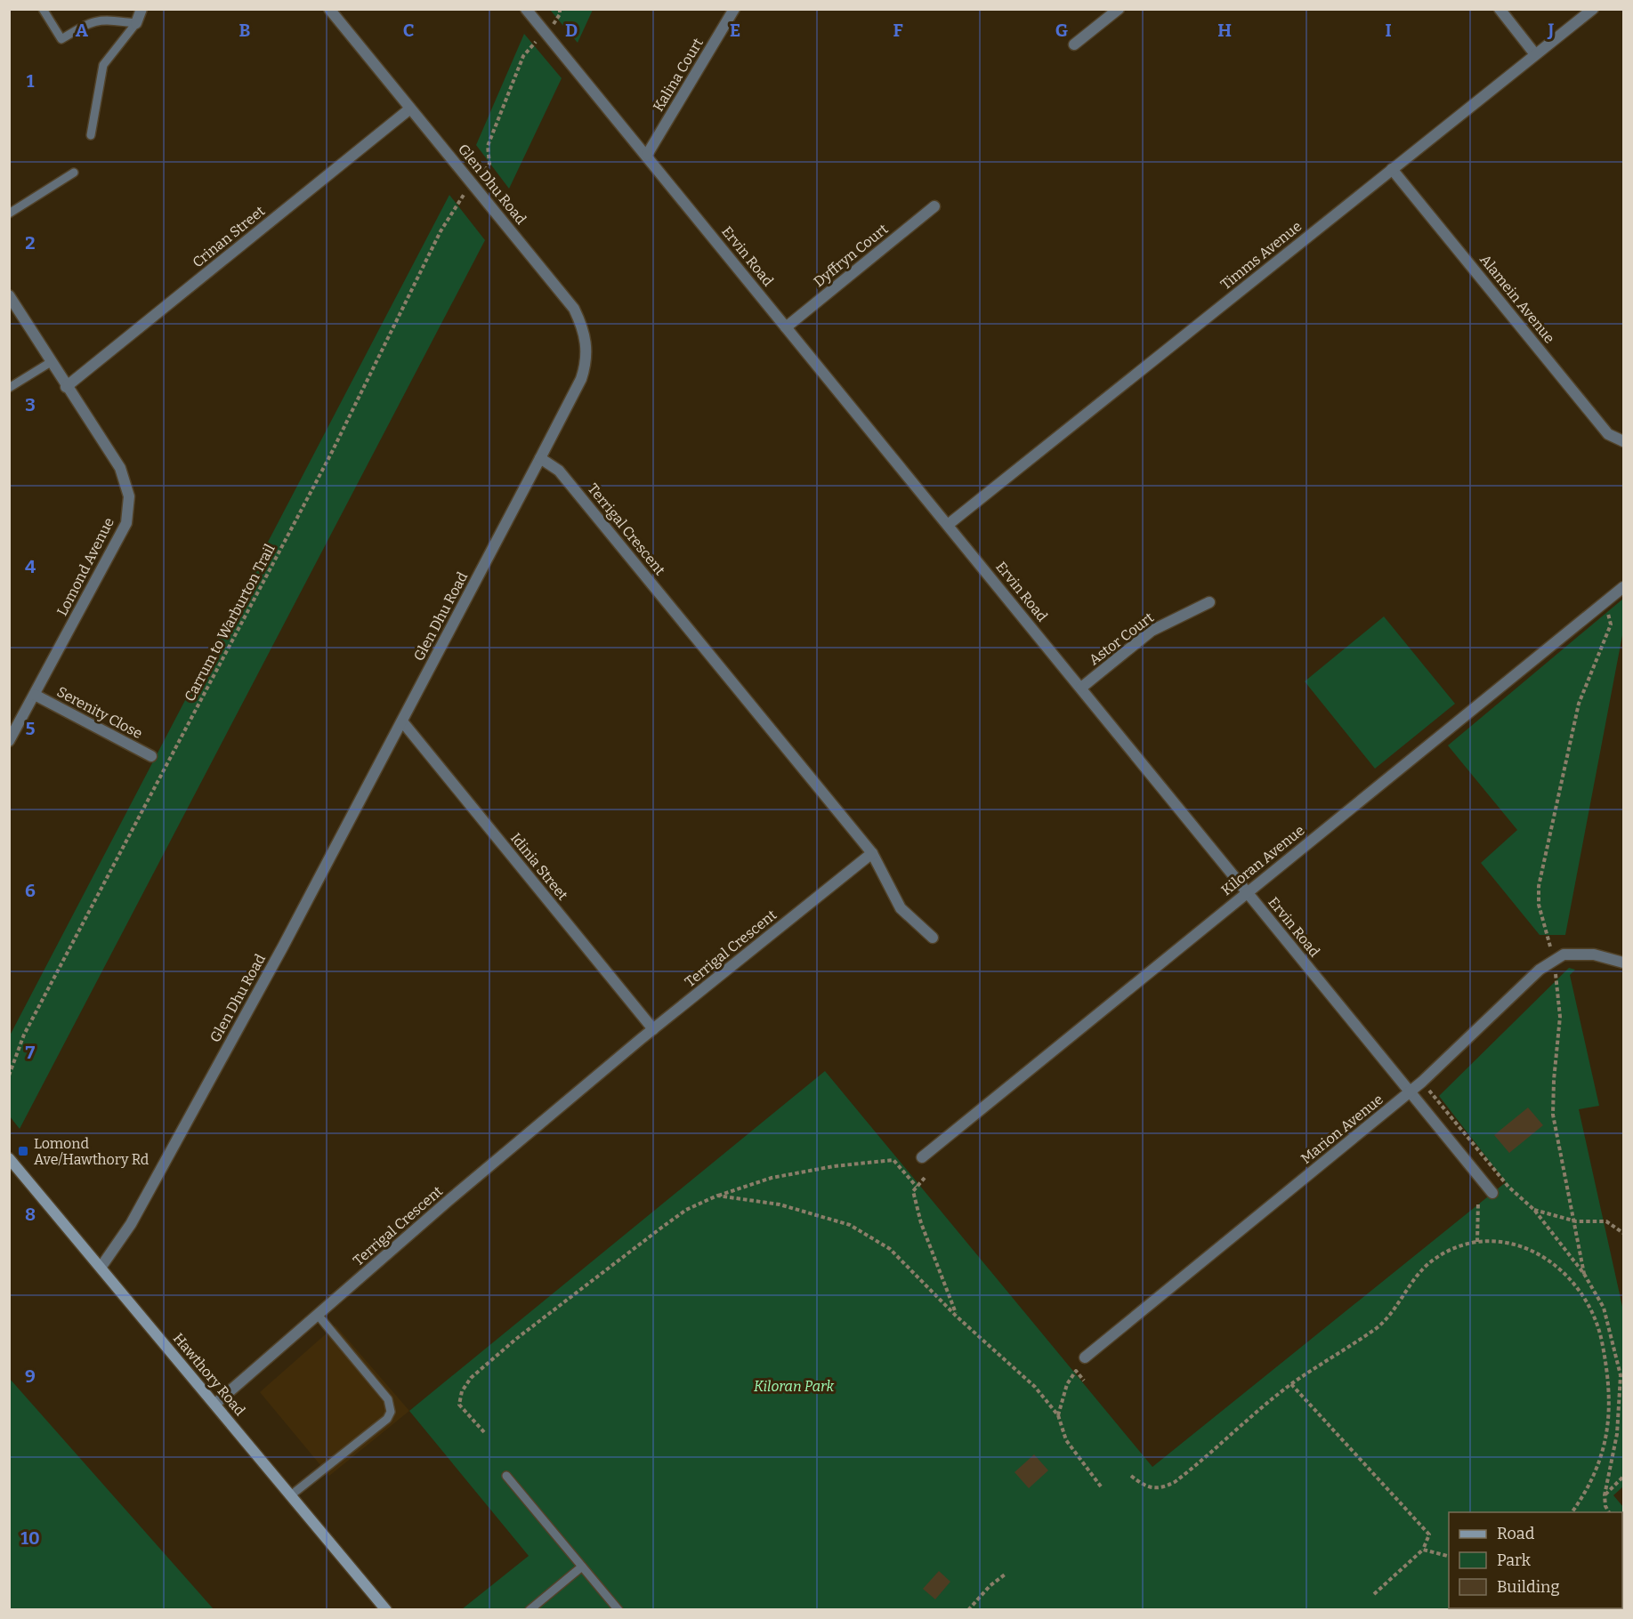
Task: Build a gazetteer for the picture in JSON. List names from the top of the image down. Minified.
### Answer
{"streets":{"main road":["Hawthory Road"],"street":["Kalina Court","Glen Dhu Road","Crinan Street","Dyffryn Court","Timms Avenue","Ervin Road","Alamein Avenue","Terrigal Crescent","Lomond Avenue","Astor Court","Serenity Close","Kiloran Avenue","Idinia Street","Marion Avenue"],"path":["Carrum to Warburton Trail"]},"crossings":[["Kalina Court","Ervin Road"],["Glen Dhu Road","Crinan Street"],["Glen Dhu Road","Terrigal Crescent"],["Glen Dhu Road","Carrum to Warburton Trail"],["Glen Dhu Road","Idinia Street"],["Glen Dhu Road","Hawthory Road"],["Crinan Street","Lomond Avenue"],["Dyffryn Court","Ervin Road"],["Timms Avenue","Ervin Road"],["Timms Avenue","Alamein Avenue"],["Ervin Road","Astor Court"],["Ervin Road","Kiloran Avenue"],["Ervin Road","Marion Avenue"],["Terrigal Crescent","Idinia Street"],["Terrigal Crescent","Hawthory Road"],["Lomond Avenue","Serenity Close"]],"parks":["Kiloran Park"],"places":{"transit":["Lomond Ave/Hawthory Rd"]},"legend":["Road","Park","Building"],"grid":{"columns":["A","B","C","D","E","F","G","H","I","J"],"rows":["1","2","3","4","5","6","7","8","9","10"]}}
